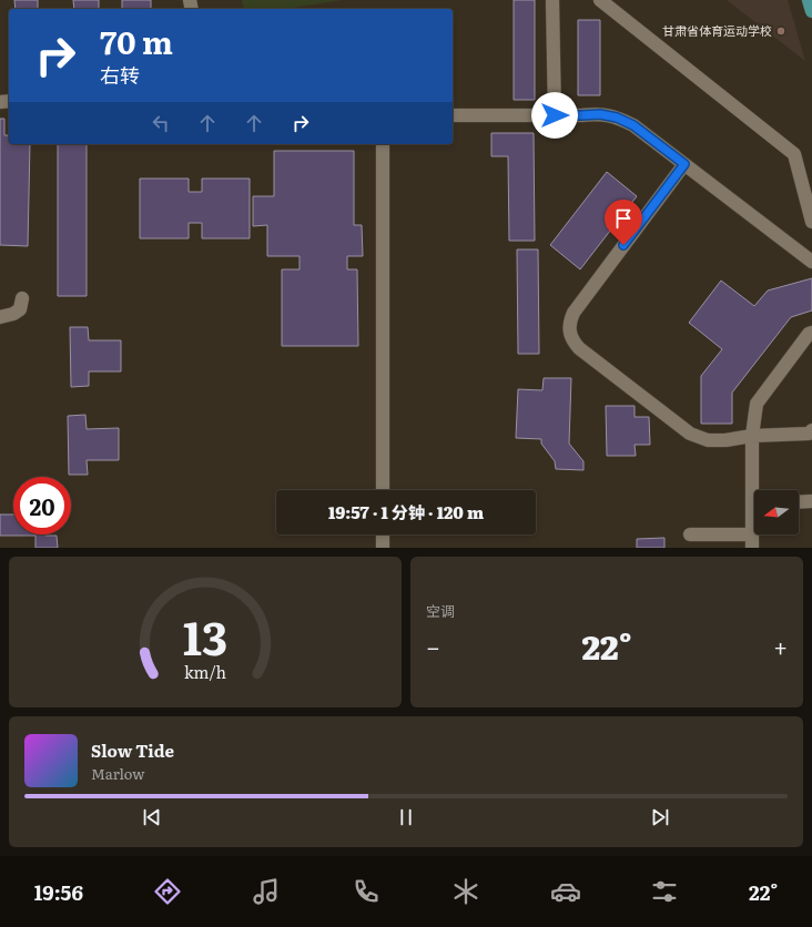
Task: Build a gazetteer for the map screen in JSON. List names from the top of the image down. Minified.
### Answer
{"places":["甘肃省体育运动学校"],"north":"left","page":{"turn":["70 m","右转"],"limit":"20","trip":"19:57 · 1 分钟 · 120 m","tile":"空调","heat":["−","22°","+"],"song":["Slow Tide","Marlow"],"tabs":["19:56","22°"],"gauge":["13","km/h"]}}
